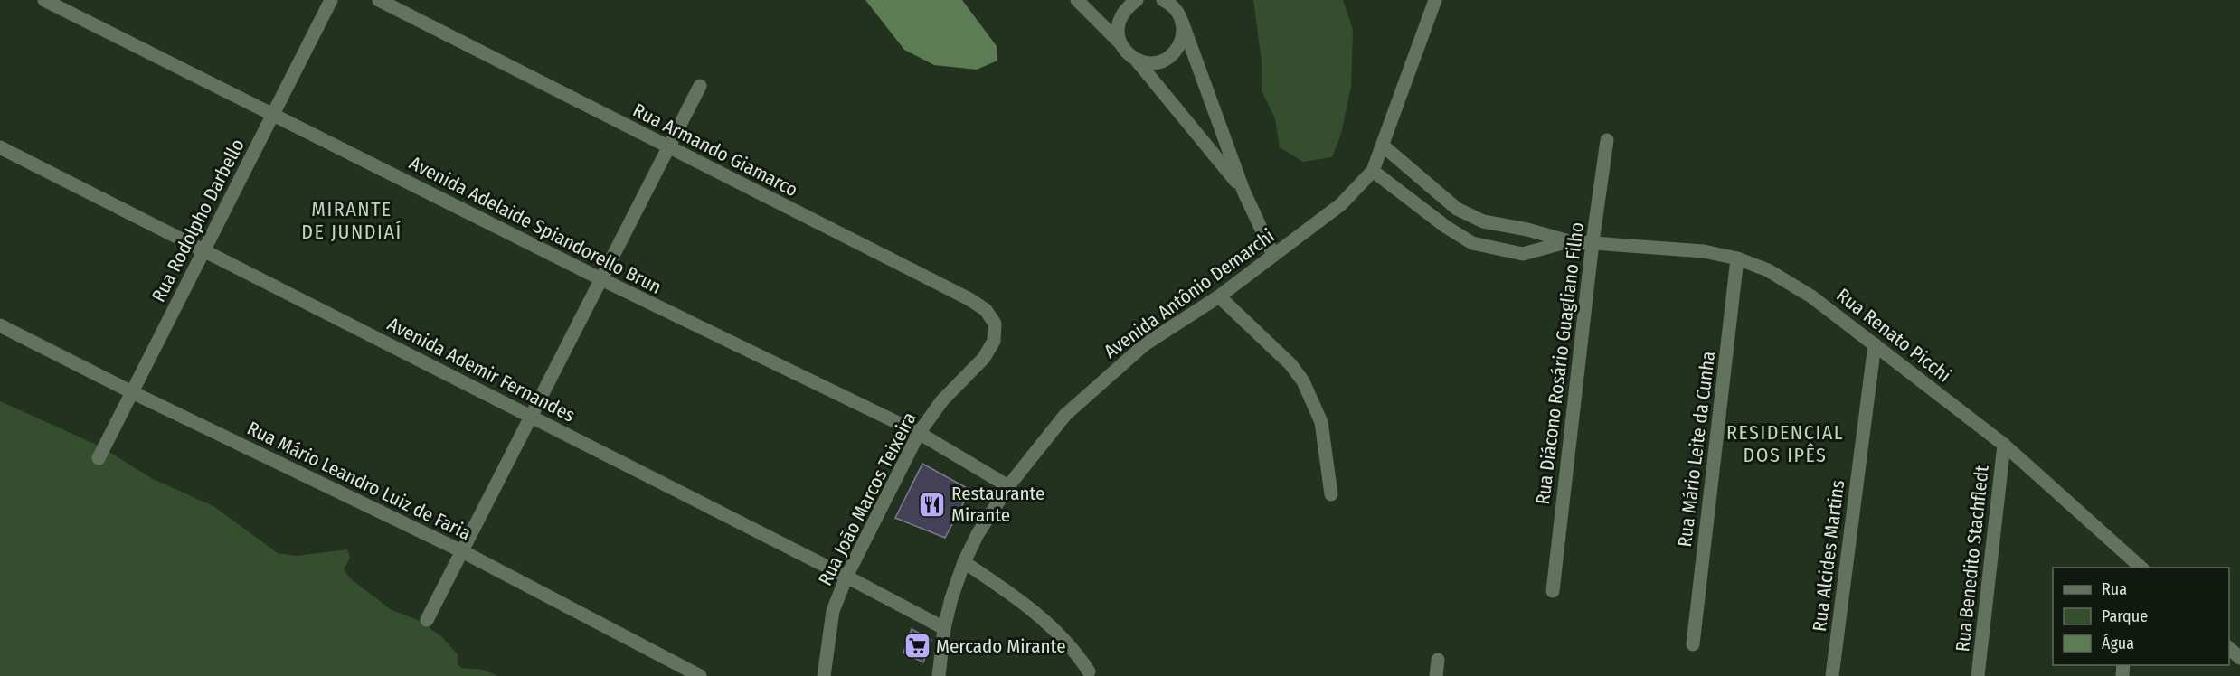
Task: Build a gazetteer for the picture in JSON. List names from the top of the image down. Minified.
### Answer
{"streets":{"street":["Rua Armando Giamarco","Rua Rodolpho Darbello","Avenida Adelaide Spiandorello Brun","Avenida Antônio Demarchi","Rua Renato Picchi","Rua Diácono Rosário Guagliano Filho","Avenida Ademir Fernandes","Rua Mário Leite da Cunha","Rua Mário Leandro Luiz de Faria","Rua João Marcos Teixeira","Rua Alcides Martins","Rua Benedito Stachfledt"]},"crossings":[["Rua Armando Giamarco","Rua João Marcos Teixeira"],["Rua Rodolpho Darbello","Avenida Adelaide Spiandorello Brun"],["Rua Rodolpho Darbello","Avenida Ademir Fernandes"],["Rua Rodolpho Darbello","Rua Mário Leandro Luiz de Faria"],["Avenida Adelaide Spiandorello Brun","Avenida Antônio Demarchi"],["Avenida Adelaide Spiandorello Brun","Rua João Marcos Teixeira"],["Avenida Antônio Demarchi","Rua Renato Picchi"],["Avenida Antônio Demarchi","Avenida Ademir Fernandes"],["Rua Renato Picchi","Rua Diácono Rosário Guagliano Filho"],["Rua Renato Picchi","Rua Mário Leite da Cunha"],["Rua Renato Picchi","Rua Alcides Martins"],["Rua Renato Picchi","Rua Benedito Stachfledt"],["Avenida Ademir Fernandes","Rua João Marcos Teixeira"]],"districts":["MIRANTE DE JUNDIAÍ","RESIDENCIAL DOS IPÊS"],"places":{"restaurant":["Restaurante Mirante"],"supermarket":["Mercado Mirante"]},"legend":["Rua","Parque","Água"]}
